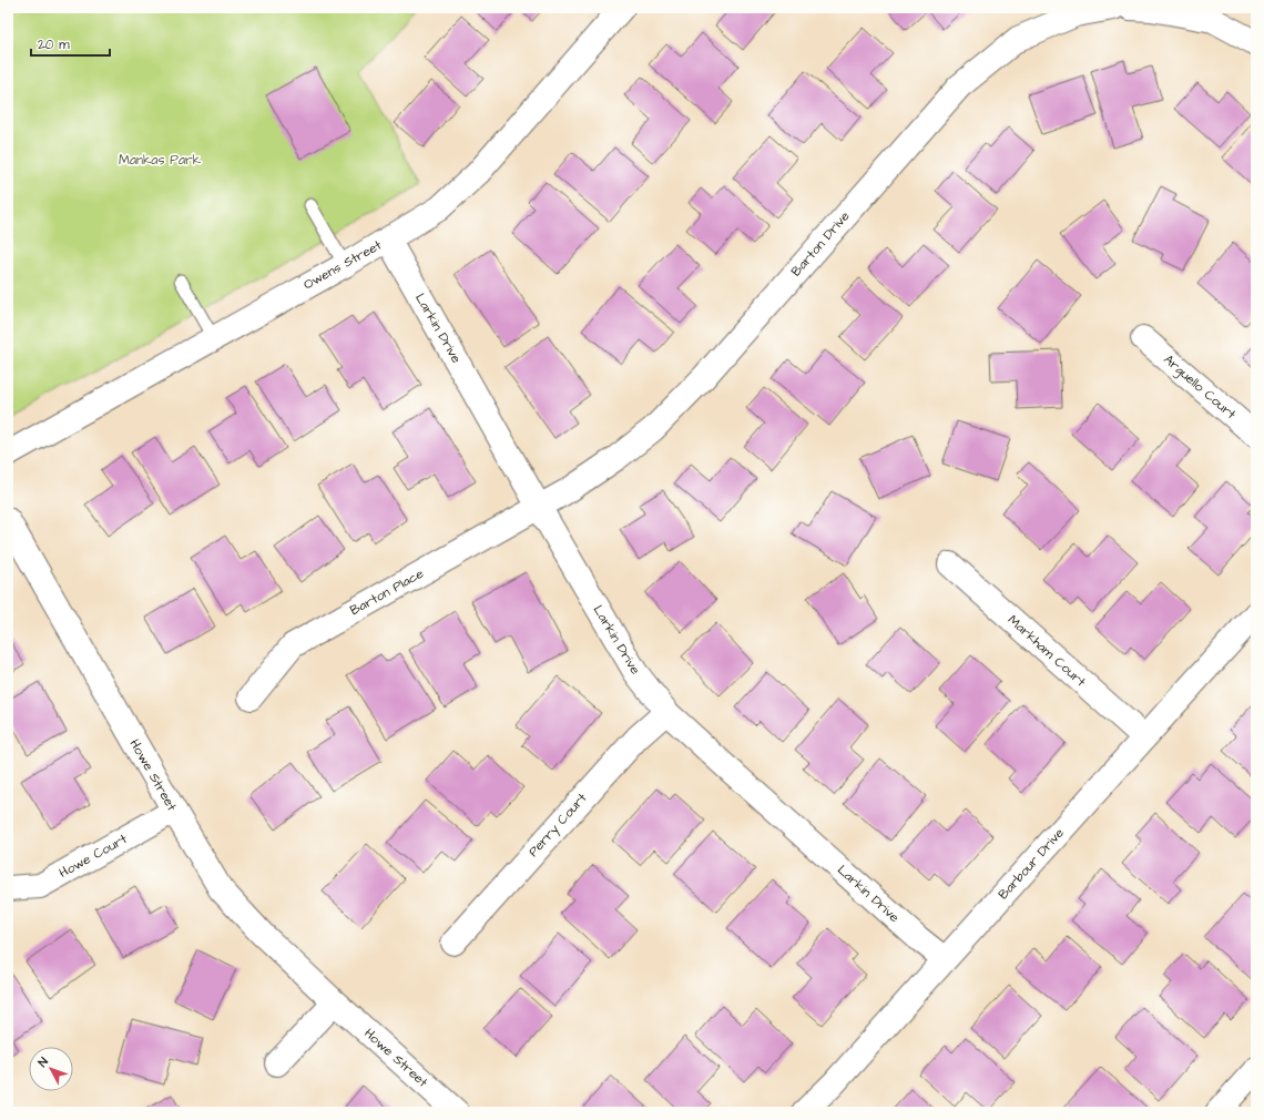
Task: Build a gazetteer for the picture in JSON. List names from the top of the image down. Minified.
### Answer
{"streets":{"street":["Barton Drive","Owens Street","Larkin Drive","Arguello Court","Barton Place","Markham Court","Howe Street","Perry Court","Howe Court","Barbour Drive"]},"crossings":[["Barton Drive","Larkin Drive"],["Barton Drive","Barton Place"],["Owens Street","Larkin Drive"],["Larkin Drive","Barton Place"],["Larkin Drive","Perry Court"],["Larkin Drive","Barbour Drive"],["Markham Court","Barbour Drive"],["Howe Street","Howe Court"]],"parks":["Mankas Park"],"scale_bar":"20 m","north":"top left"}
